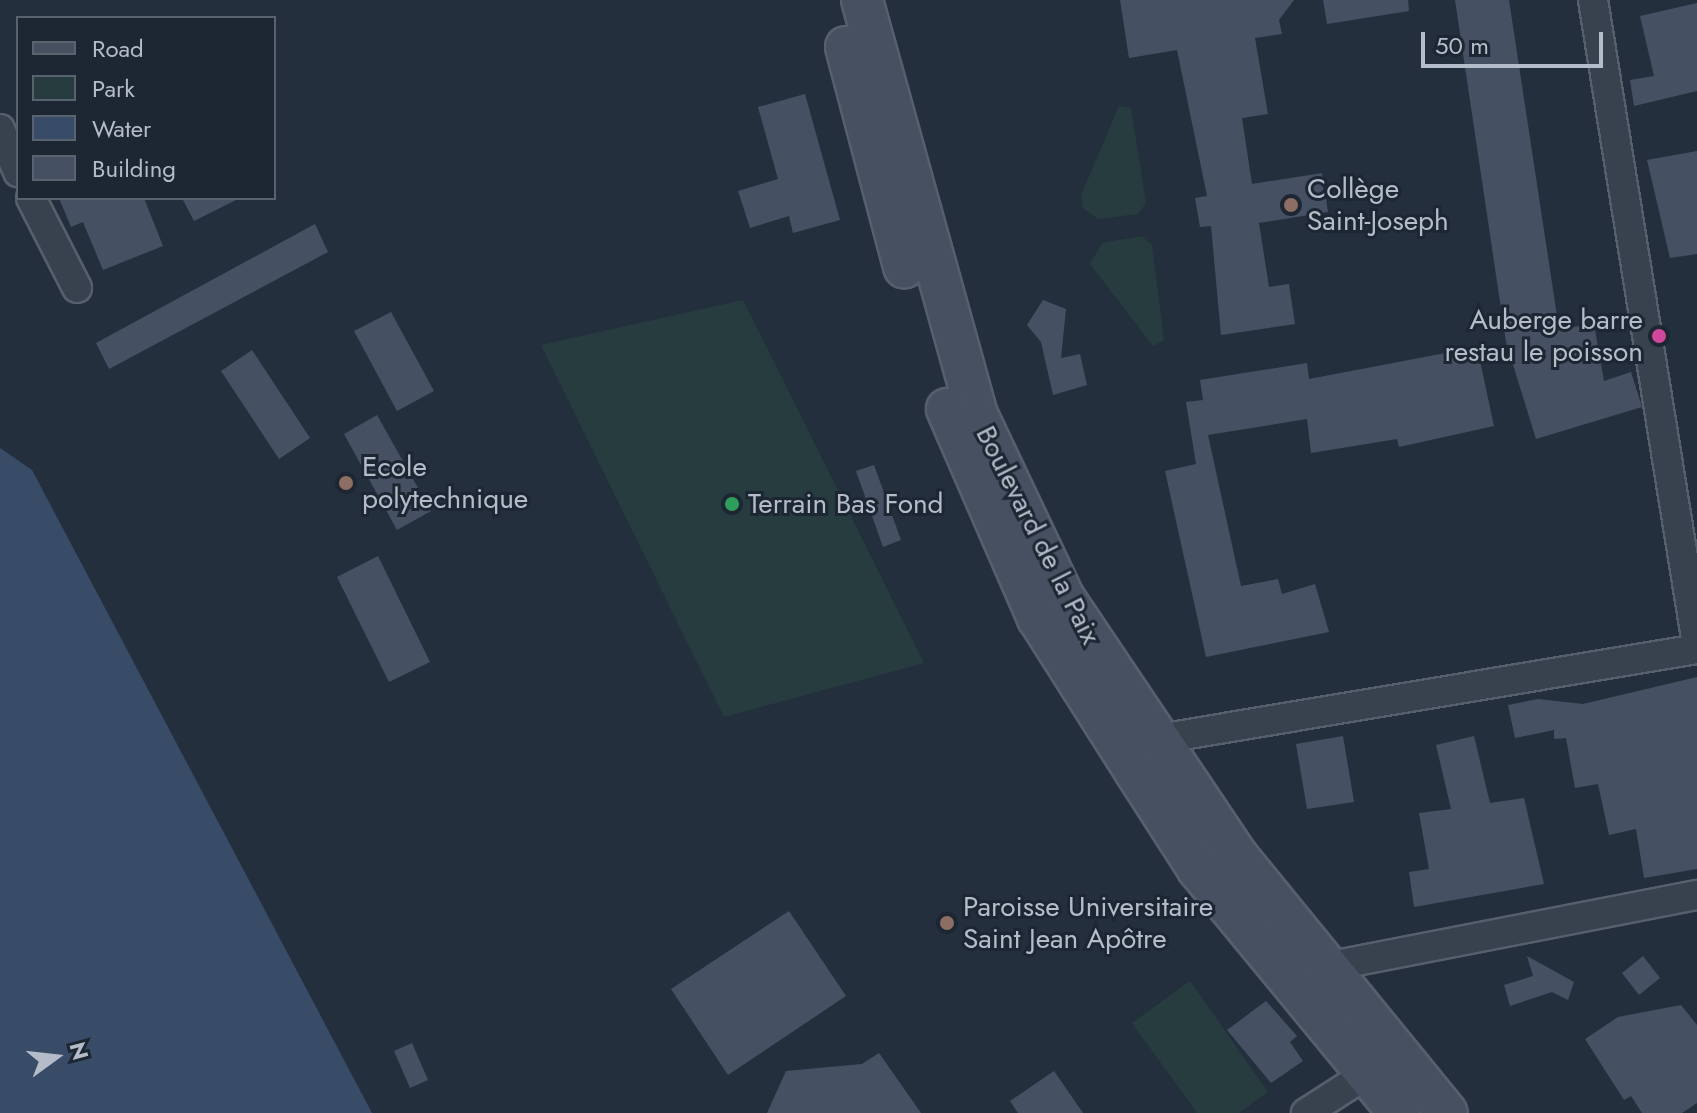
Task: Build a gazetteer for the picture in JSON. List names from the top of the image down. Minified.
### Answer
{"streets":{"main road":["Boulevard de la Paix"]},"places":["Collège Saint-Joseph","Auberge barre restau le poisson","Ecole polytechnique","Terrain Bas Fond","Paroisse Universitaire Saint Jean Apôtre"],"legend":["Road","Park","Water","Building"],"scale_bar":"50 m","north":"right"}
